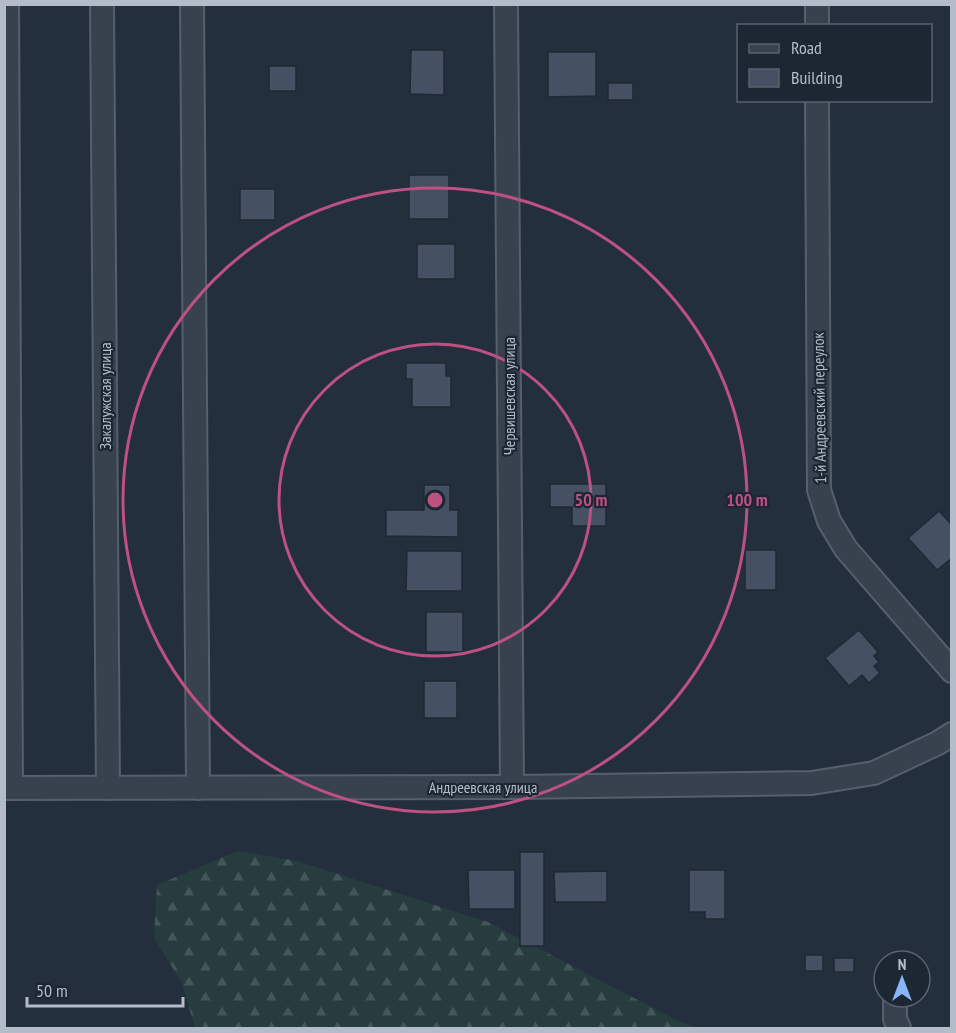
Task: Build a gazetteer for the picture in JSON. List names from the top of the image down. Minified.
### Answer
{"streets":{"street":["Закалужская улица","Червишевская улица","1-й Андреевский переулок","Андреевская улица"]},"crossings":[["Закалужская улица","Андреевская улица"],["Червишевская улица","Андреевская улица"]],"legend":["Road","Building"],"scale_bar":"50 m","north":"top","rings":["50 m","100 m"]}
